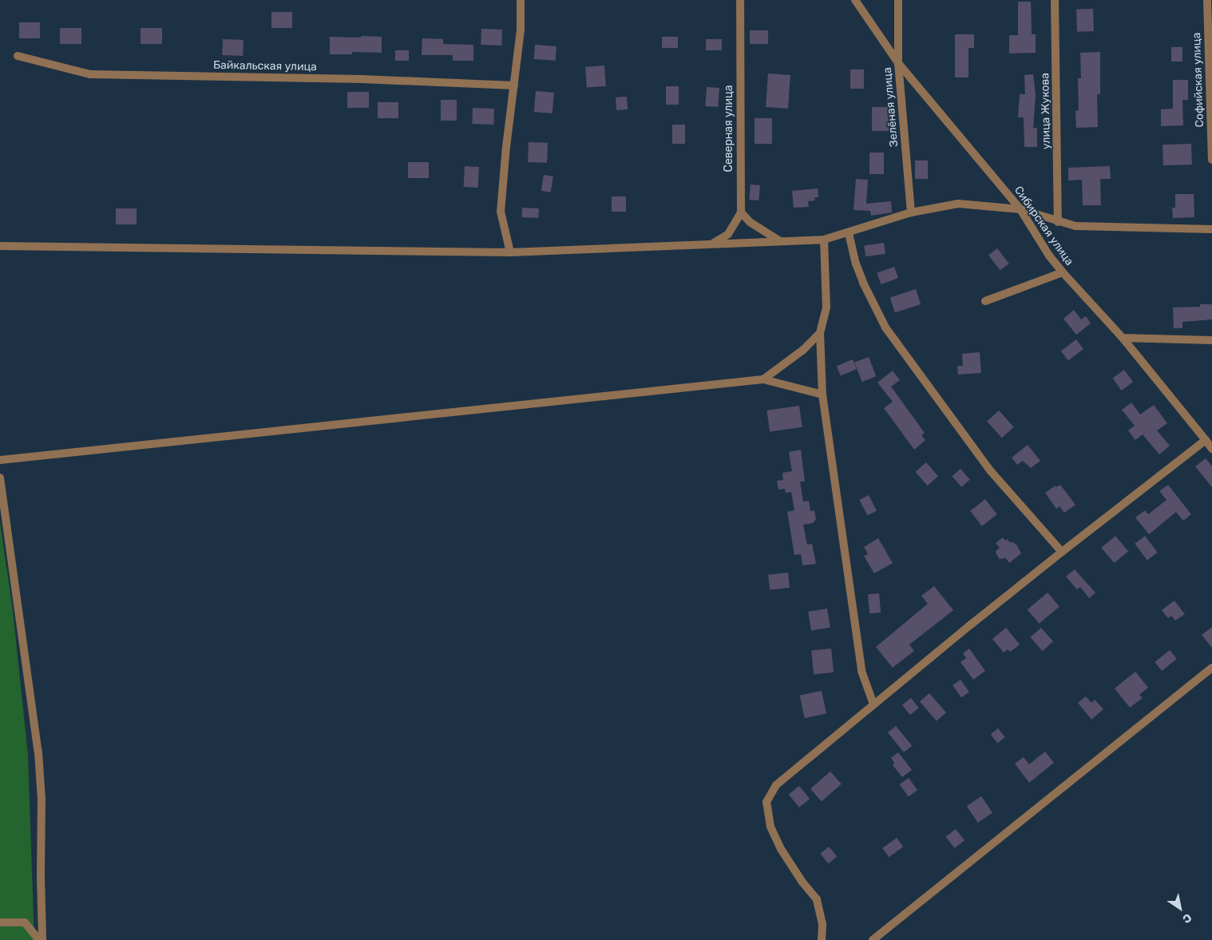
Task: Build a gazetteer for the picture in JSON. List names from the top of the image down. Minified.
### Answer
{"streets":{"street":["Байкальская улица","Софийская улица","Зелёная улица","улица Жукова","Северная улица","Сибирская улица"]},"crossings":[["Зелёная улица","Сибирская улица"]],"north":"bottom right"}
